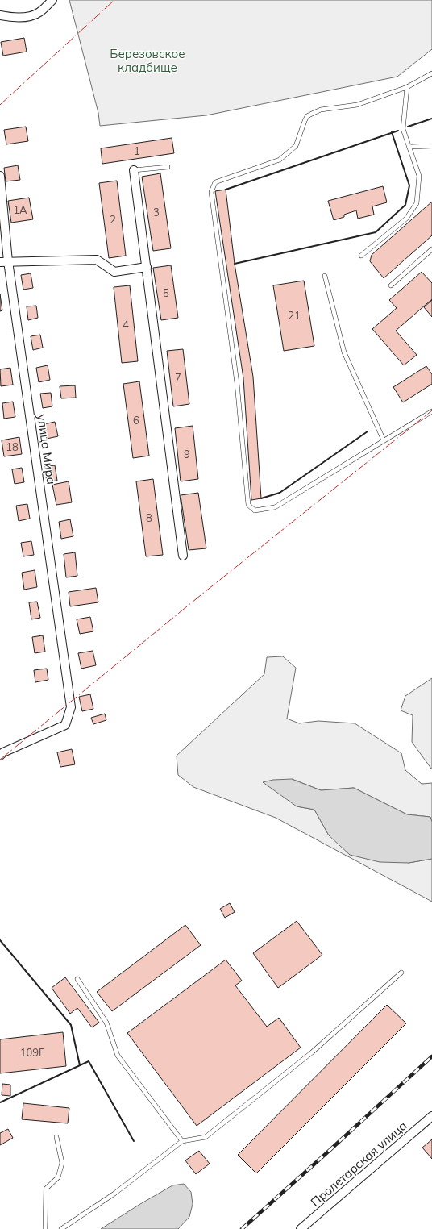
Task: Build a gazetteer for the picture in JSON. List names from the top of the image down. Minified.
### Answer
{"streets":{"street":["улица Мира","Пролетарская улица"]},"parks":["Березовское кладбище"],"house_numbers":["1","1А","3","2","5","21","4","7","6","18","9","8","109Г"]}
